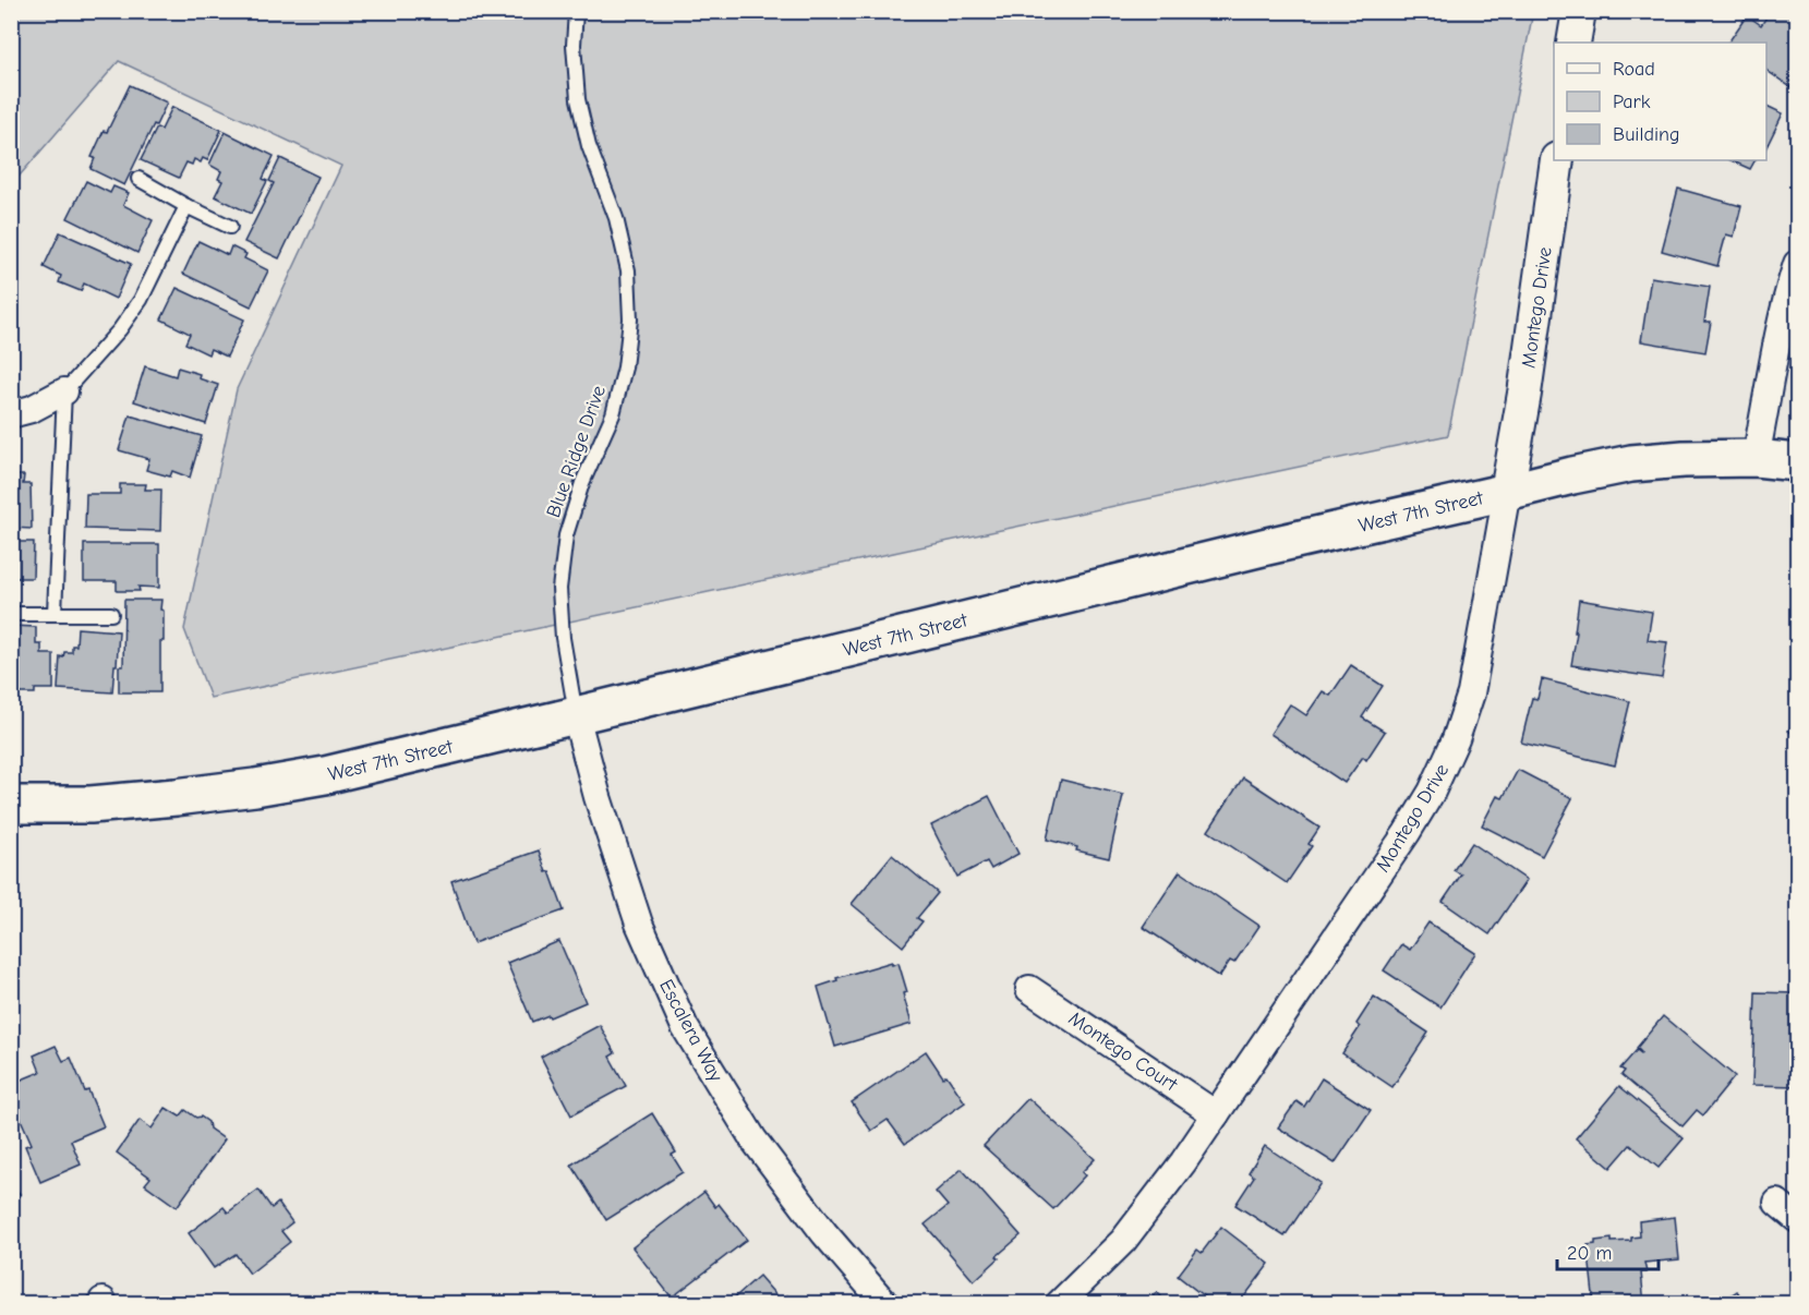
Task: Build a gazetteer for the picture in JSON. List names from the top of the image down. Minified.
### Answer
{"streets":{"main road":["West 7th Street"],"street":["Montego Drive","Escalera Way","Montego Court"],"lane":["Blue Ridge Drive"]},"crossings":[["Montego Drive","West 7th Street"],["Montego Drive","Montego Court"],["Blue Ridge Drive","West 7th Street"],["Blue Ridge Drive","Escalera Way"],["West 7th Street","Escalera Way"]],"legend":["Road","Park","Building"],"scale_bar":"20 m"}
